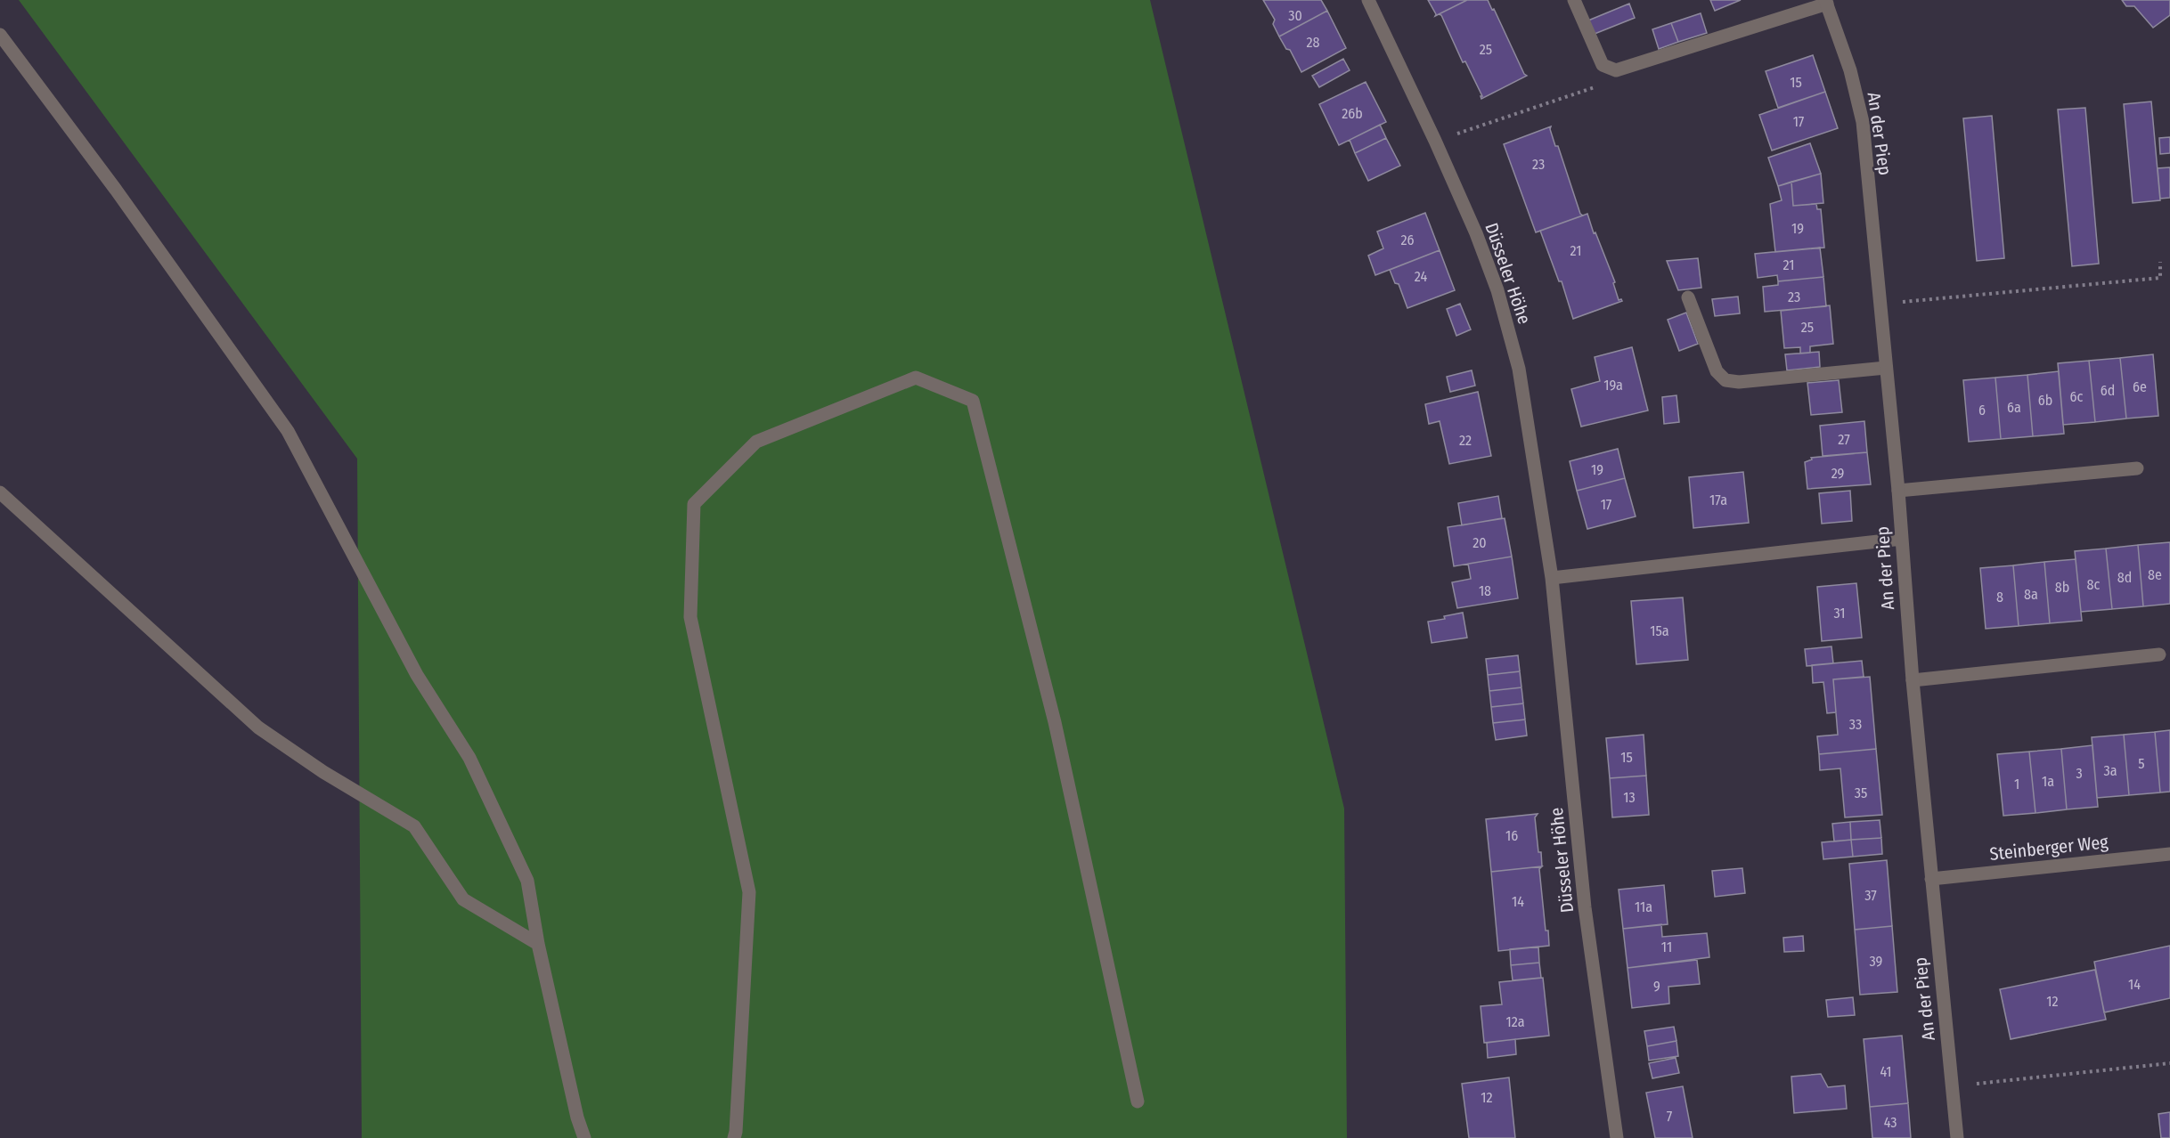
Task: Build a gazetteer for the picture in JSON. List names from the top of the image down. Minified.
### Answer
{"streets":{"street":["An der Piep","Düsseler Höhe","Steinberger Weg"]},"crossings":[["An der Piep","Steinberger Weg"]],"house_numbers":["30","28","25","15","26b","17","23","19","26","21","21","24","23","25","19a","6e","6d","6c","6b","6a","6","27","22","19","29","17a","17","20","8e","8d","8c","8b","18","8a","8","31","15a","33","15","5","3a","3","1a","1","35","13","16","37","14","11a","11","39","14","9","12","12a","41","12","7","43"]}
